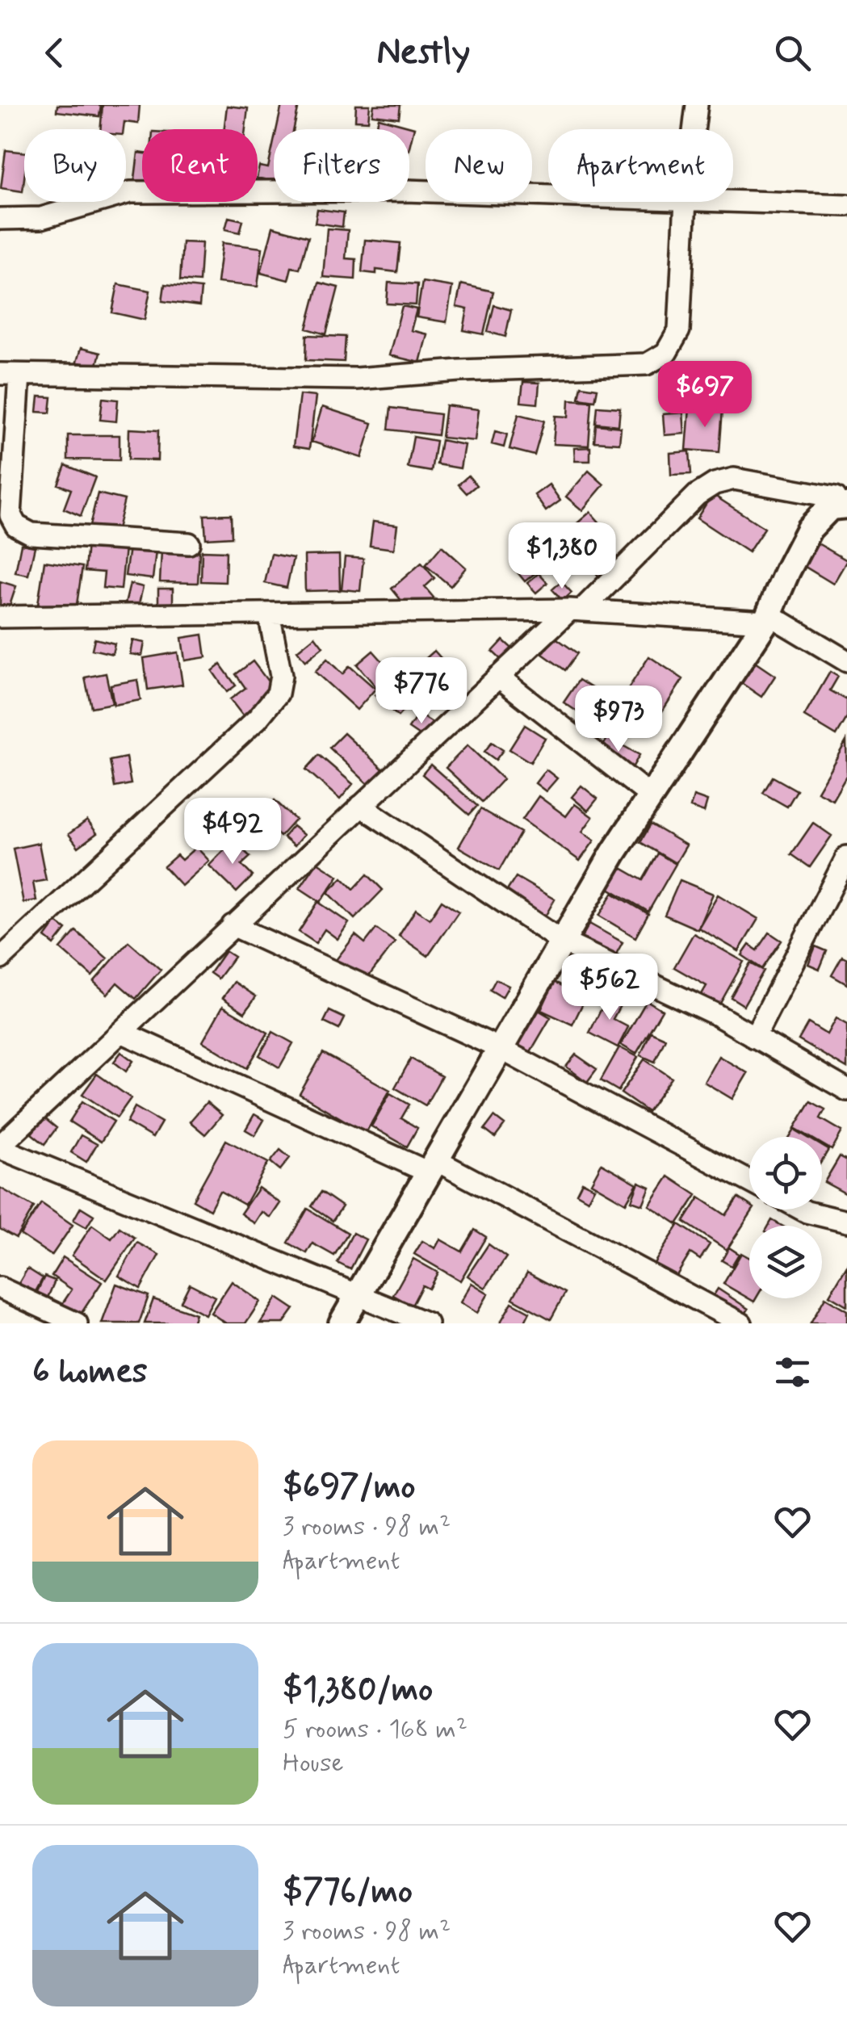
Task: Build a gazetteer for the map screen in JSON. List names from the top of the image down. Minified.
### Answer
{"page":{"header":"Nestly","chip":["Buy","Rent","Filters","New","Apartment"],"price":["$697","$1,380","$776","$973","$492","$562"],"heading":"6 homes","list":[{"name":"$697/mo","note":"3 rooms · 98 m² · Apartment"},{"name":"$1,380/mo","note":"5 rooms · 168 m² · House"},{"name":"$776/mo","note":"3 rooms · 98 m² · Apartment"}]}}
